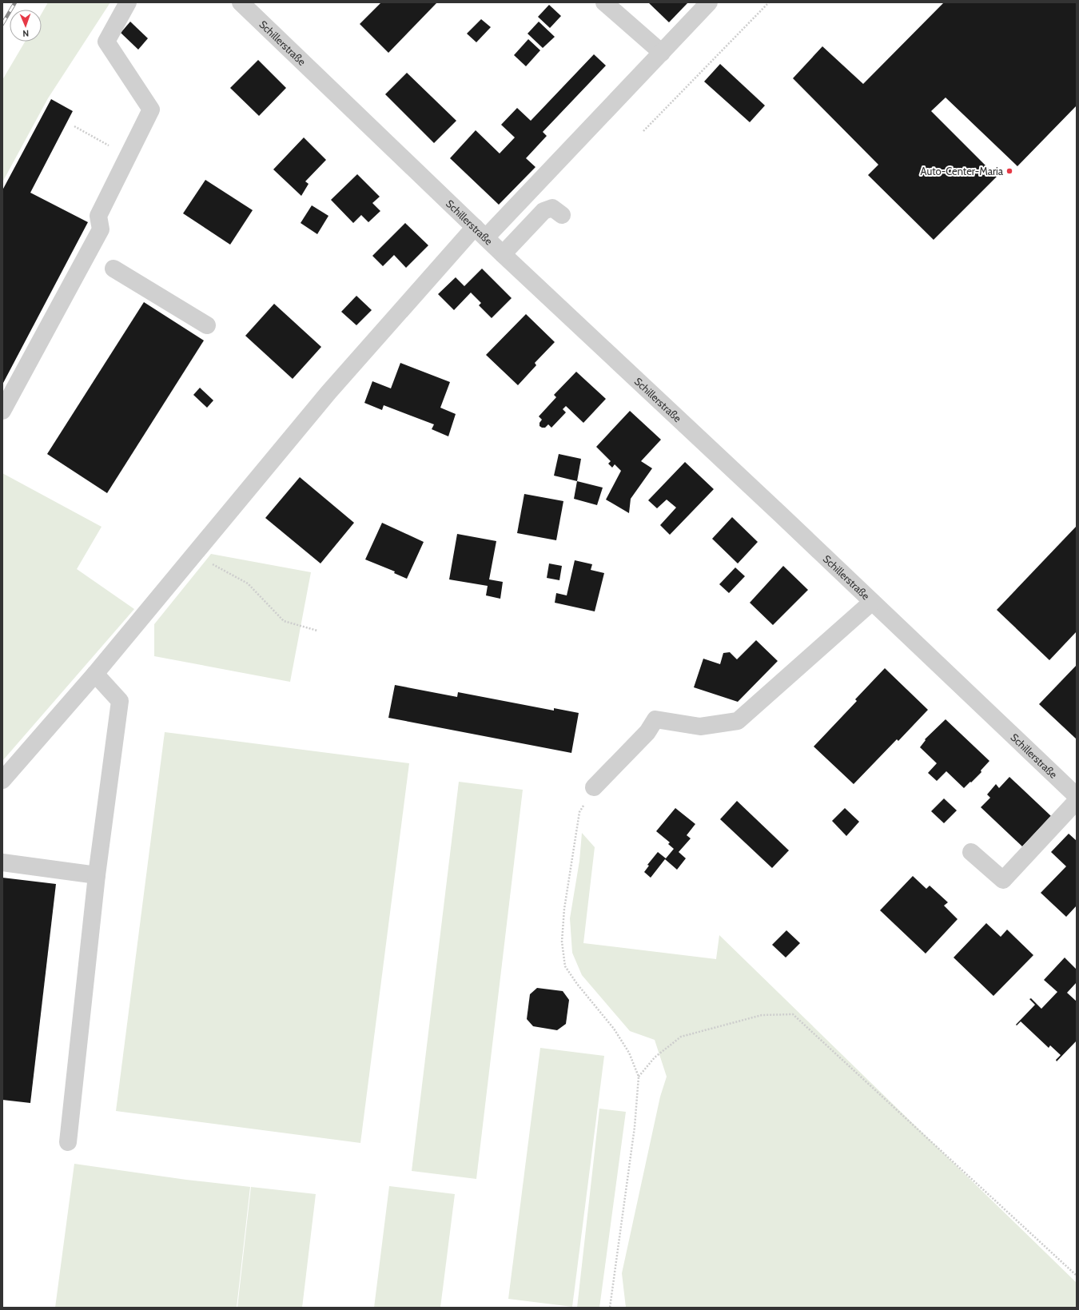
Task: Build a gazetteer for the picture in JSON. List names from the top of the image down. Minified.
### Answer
{"streets":{"street":["Schillerstraße"]},"places":["Auto-Center-Maria"],"north":"bottom"}
